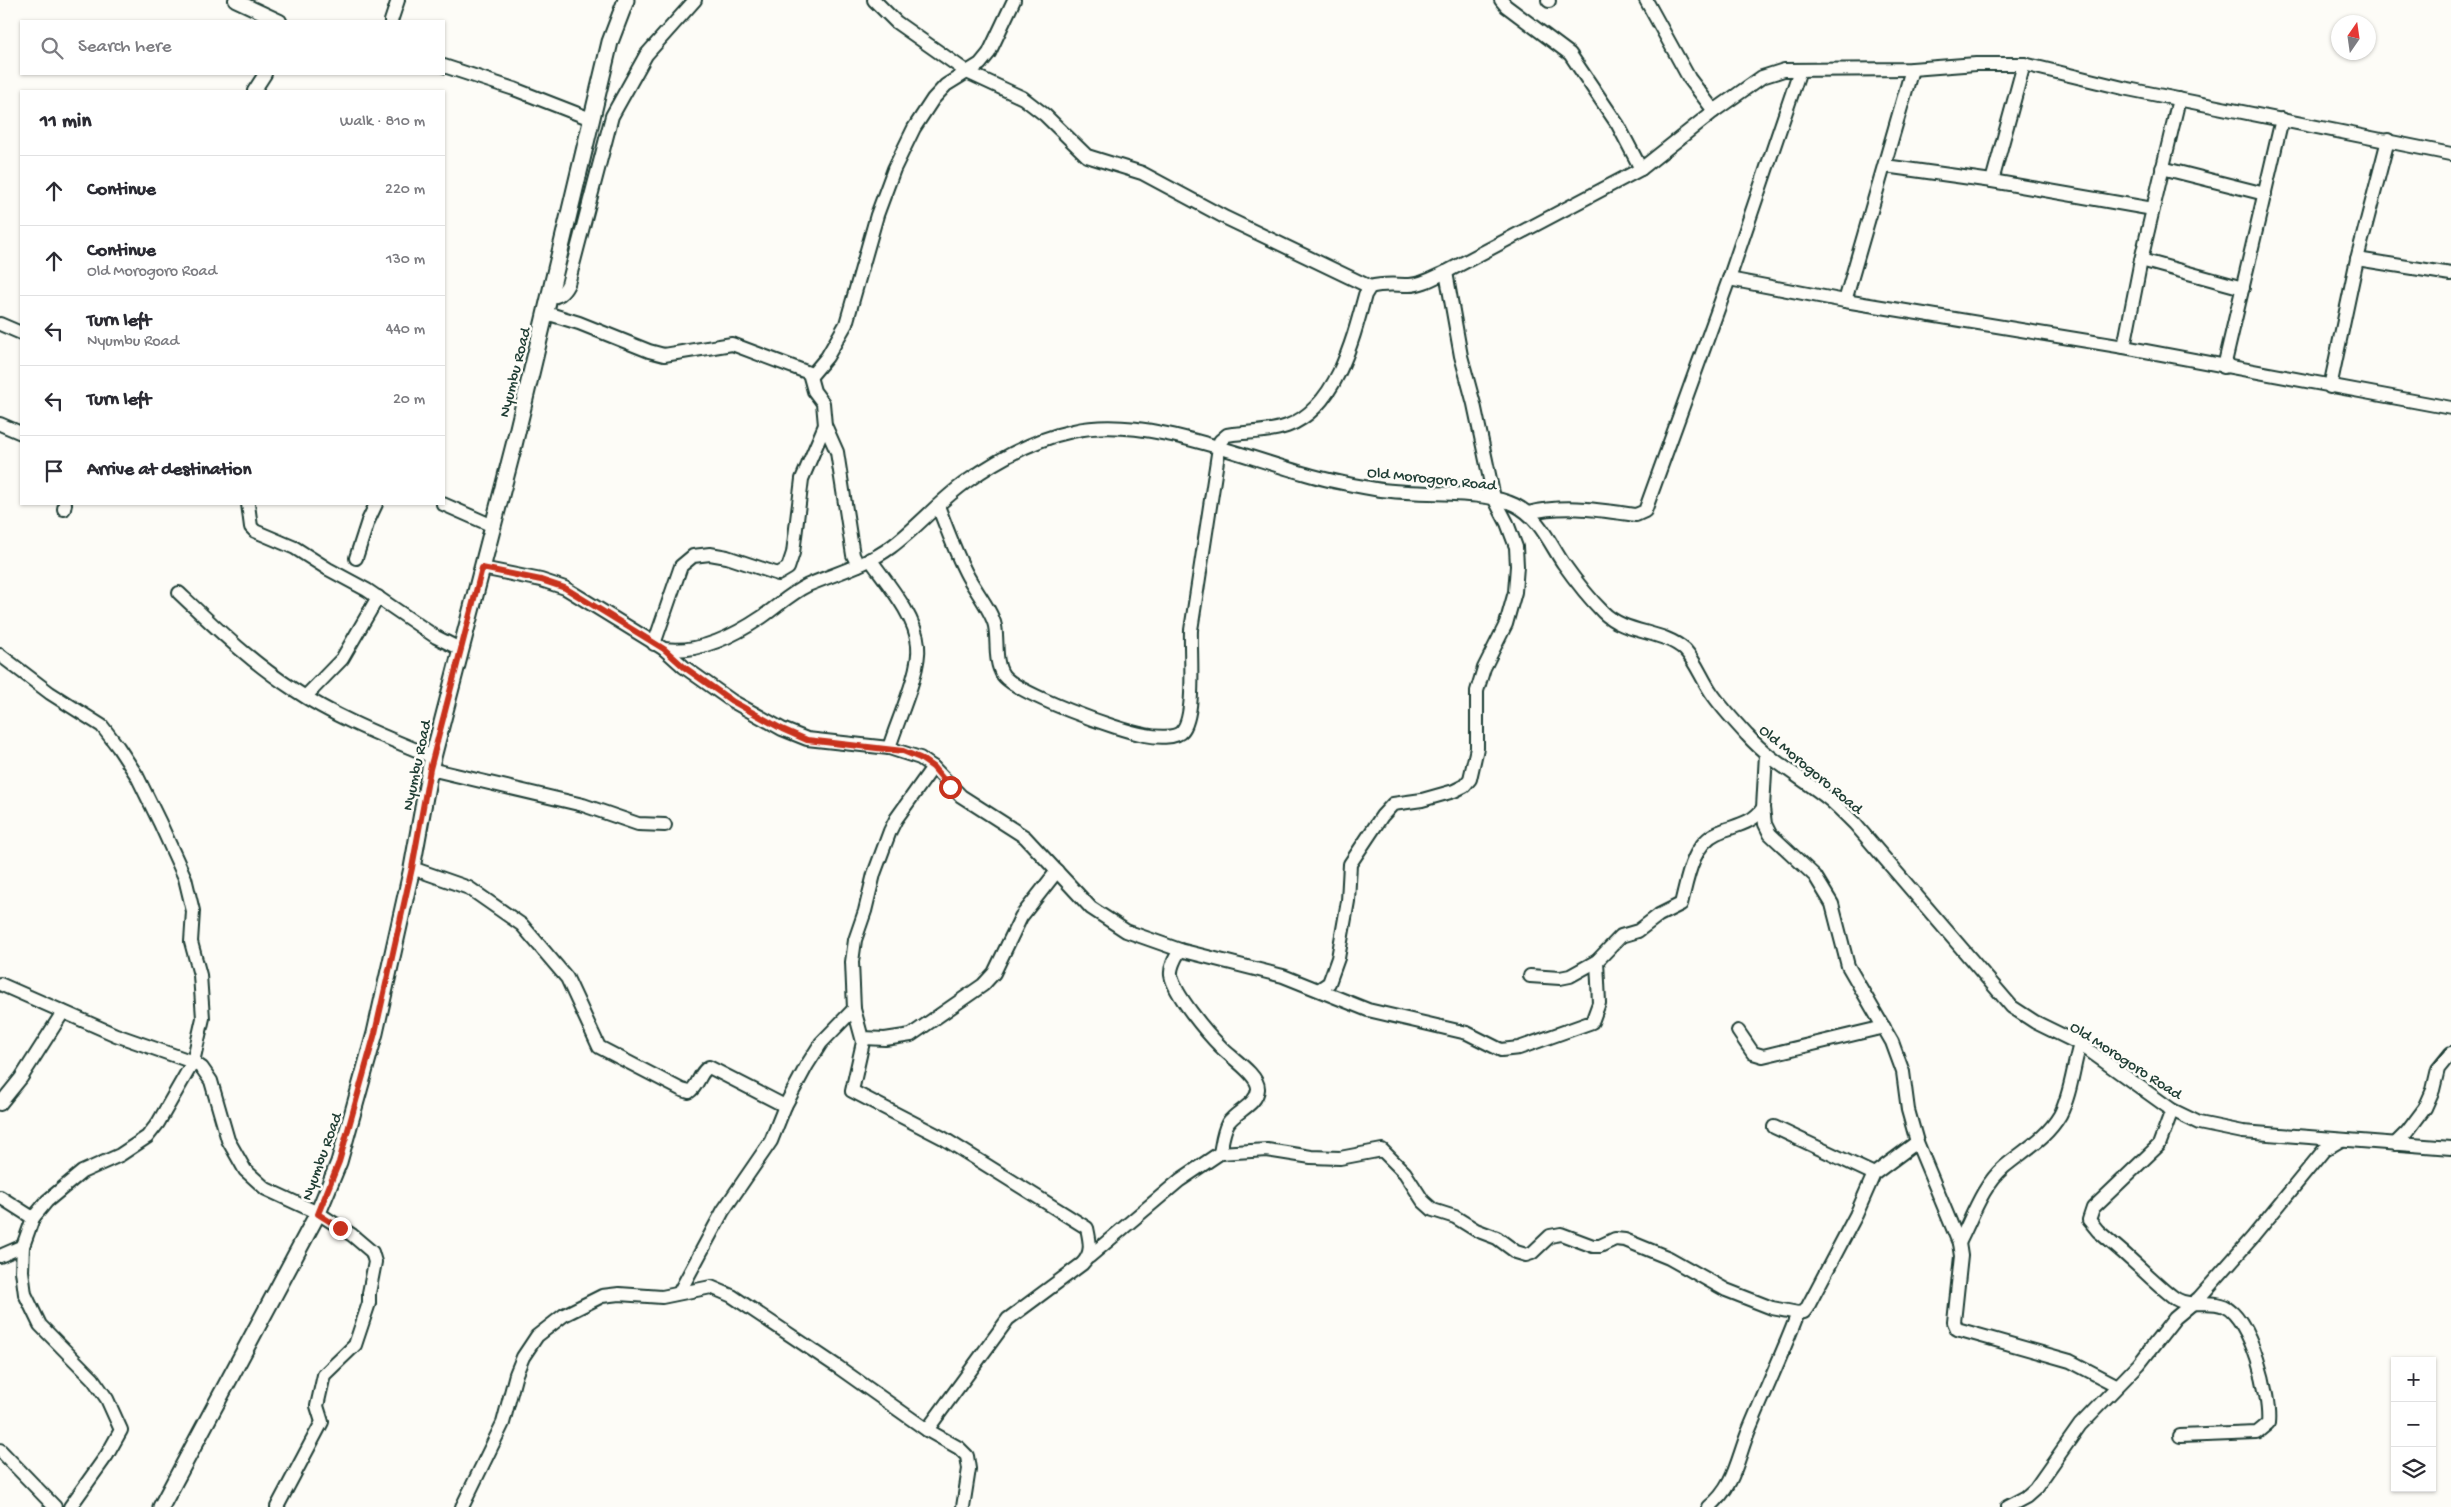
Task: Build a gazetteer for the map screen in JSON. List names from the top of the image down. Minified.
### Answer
{"streets":{"street":["Nyumbu Road","Old Morogoro Road"]},"north":"top","page":{"search":"Search here","heading":["11 min","Walk · 810 m"],"list":[["Continue","220 m"],["Continue","Old Morogoro Road","130 m"],["Turn left","Nyumbu Road","440 m"],["Turn left","20 m"],"Arrive at destination"],"map_buttons":["+","−"]}}
